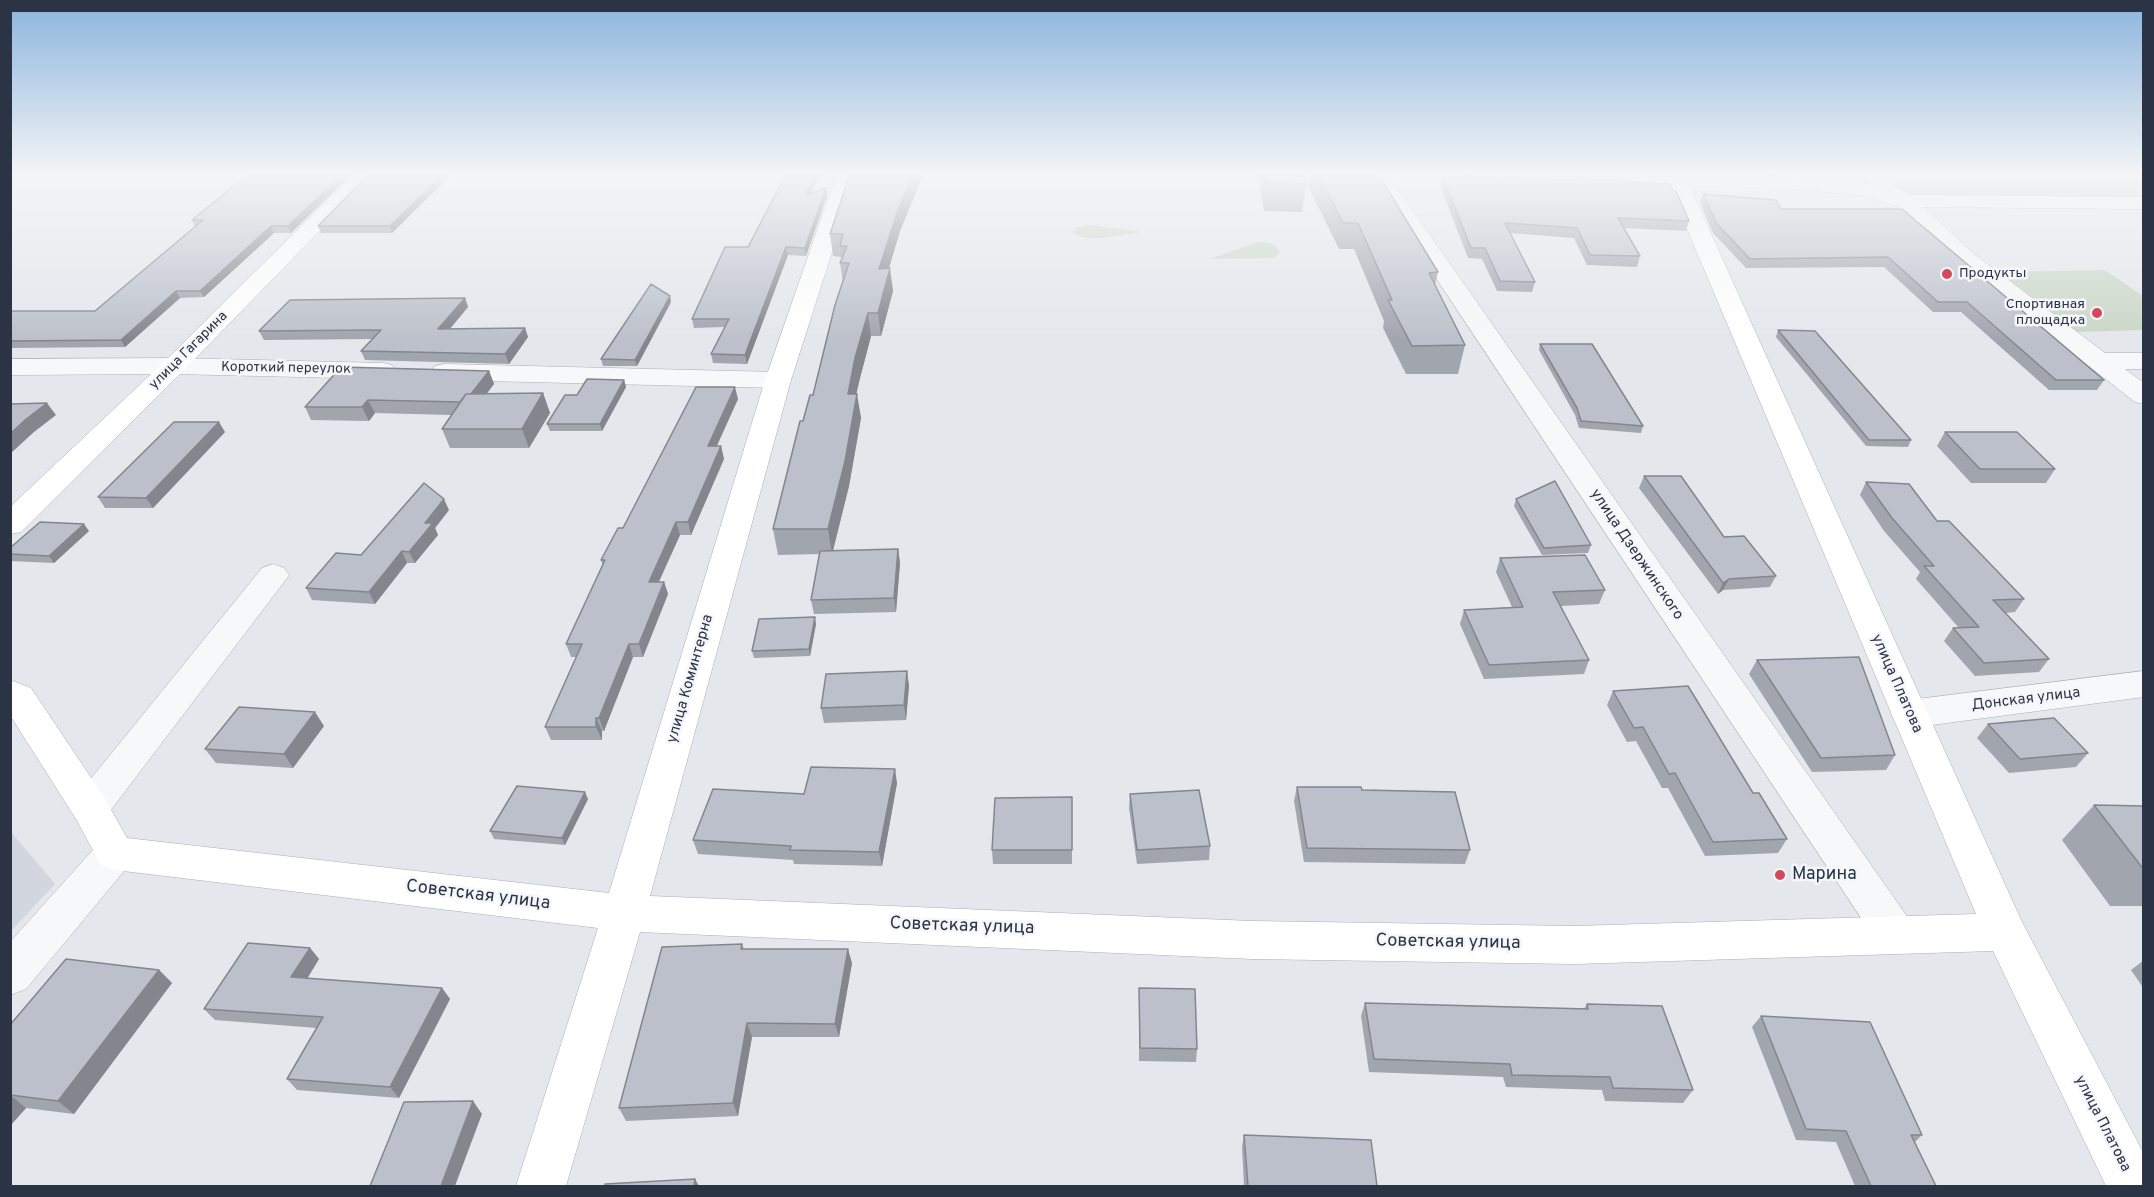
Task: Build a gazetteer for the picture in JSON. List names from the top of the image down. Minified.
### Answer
{"streets":{"street":["улица Гагарина","Короткий переулок","улица Дзержинского","улица Коминтерна","улица Платова","Донская улица","Советская улица"]},"crossings":[["улица Гагарина","Короткий переулок"],["Короткий переулок","улица Коминтерна"],["улица Дзержинского","Советская улица"],["улица Коминтерна","Советская улица"],["улица Платова","Донская улица"],["улица Платова","Советская улица"]],"places":["Продукты","Спортивная площадка","Марина"]}
